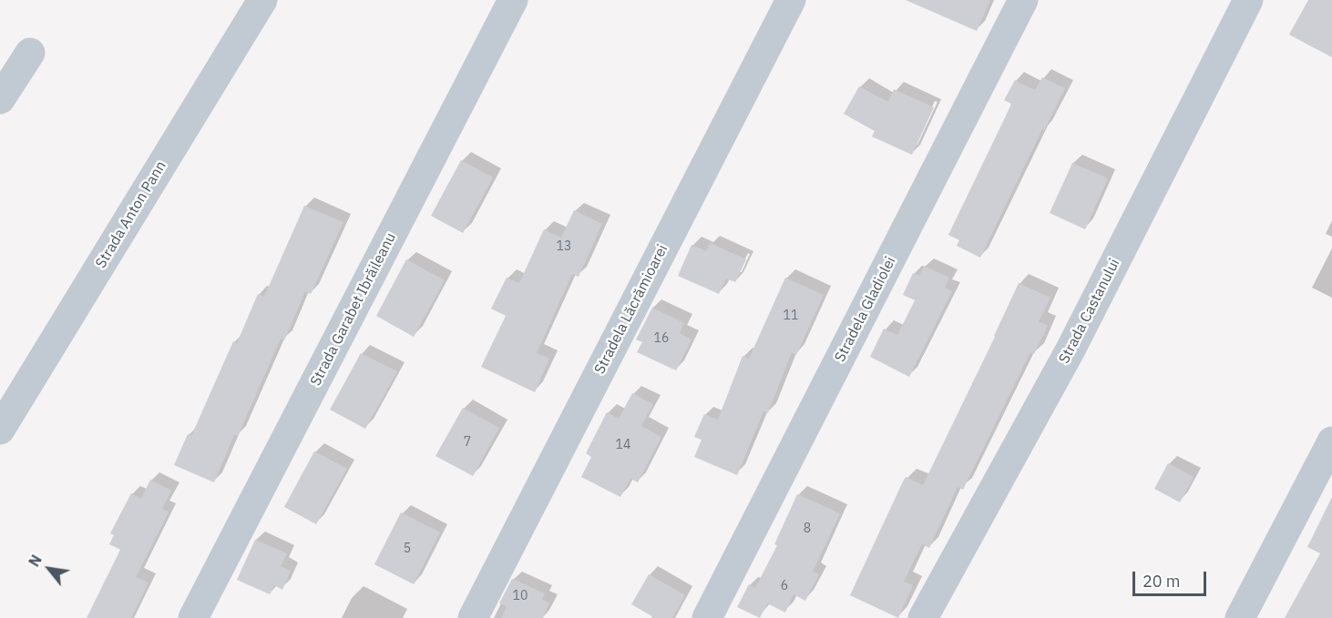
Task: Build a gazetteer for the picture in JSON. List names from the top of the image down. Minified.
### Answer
{"streets":{"street":["Strada Anton Pann","Strada Garabet Ibrăileanu","Stradela Lăcrămioarei","Stradela Gladiolei","Strada Castanului"]},"house_numbers":["13","11","16","7","14","8","5","6","10"],"scale_bar":"20 m","north":"top left"}
